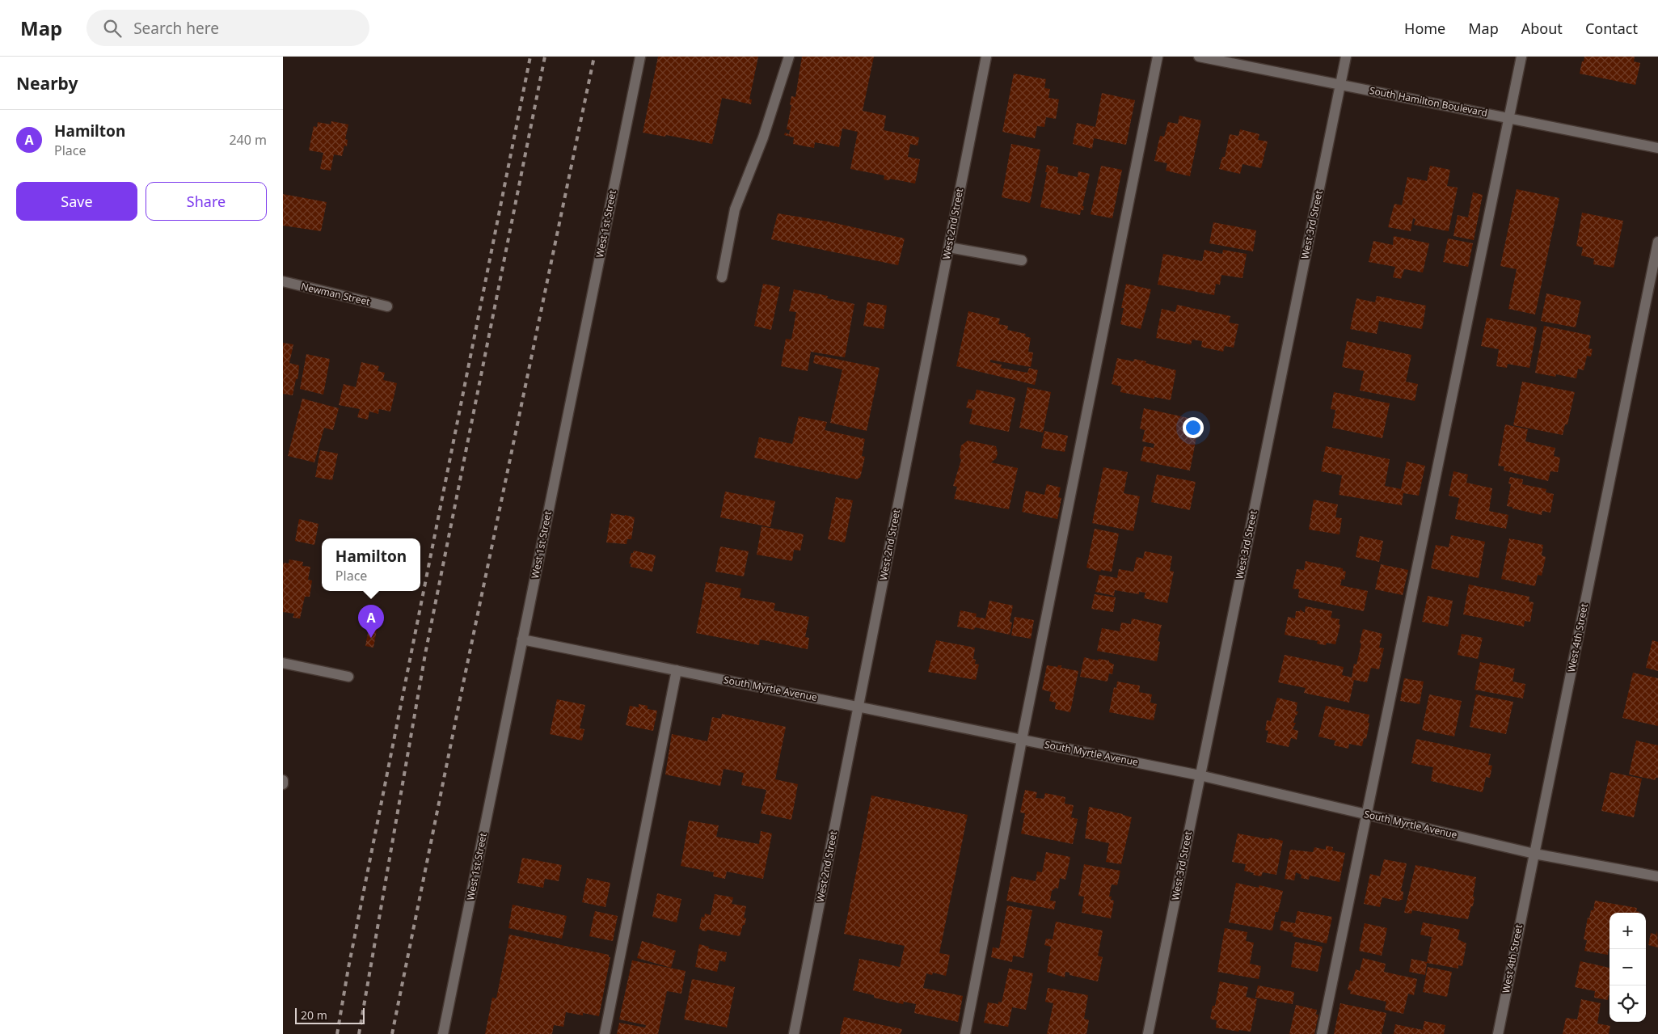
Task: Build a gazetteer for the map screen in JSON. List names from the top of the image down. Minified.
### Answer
{"streets":{"street":["South Hamilton Boulevard","West 1st Street","West 2nd Street","West 3rd Street","Newman Street","West 4th Street","South Myrtle Avenue"]},"crossings":[["South Hamilton Boulevard","West 3rd Street"],["West 1st Street","South Myrtle Avenue"],["West 2nd Street","South Myrtle Avenue"],["West 3rd Street","South Myrtle Avenue"],["West 4th Street","South Myrtle Avenue"]],"scale_bar":"20 m","page":{"header":"Map","search":"Search here","nav":["Home","Map","About","Contact"],"heading":"Nearby","list":[{"mark":"A","name":"Hamilton","note":"Place","value":"240 m"}],"buttons":["Save","Share"],"popup":["Hamilton","Place"],"pins":"A","map_buttons":["+","−"],"scale":"20 m"}}
